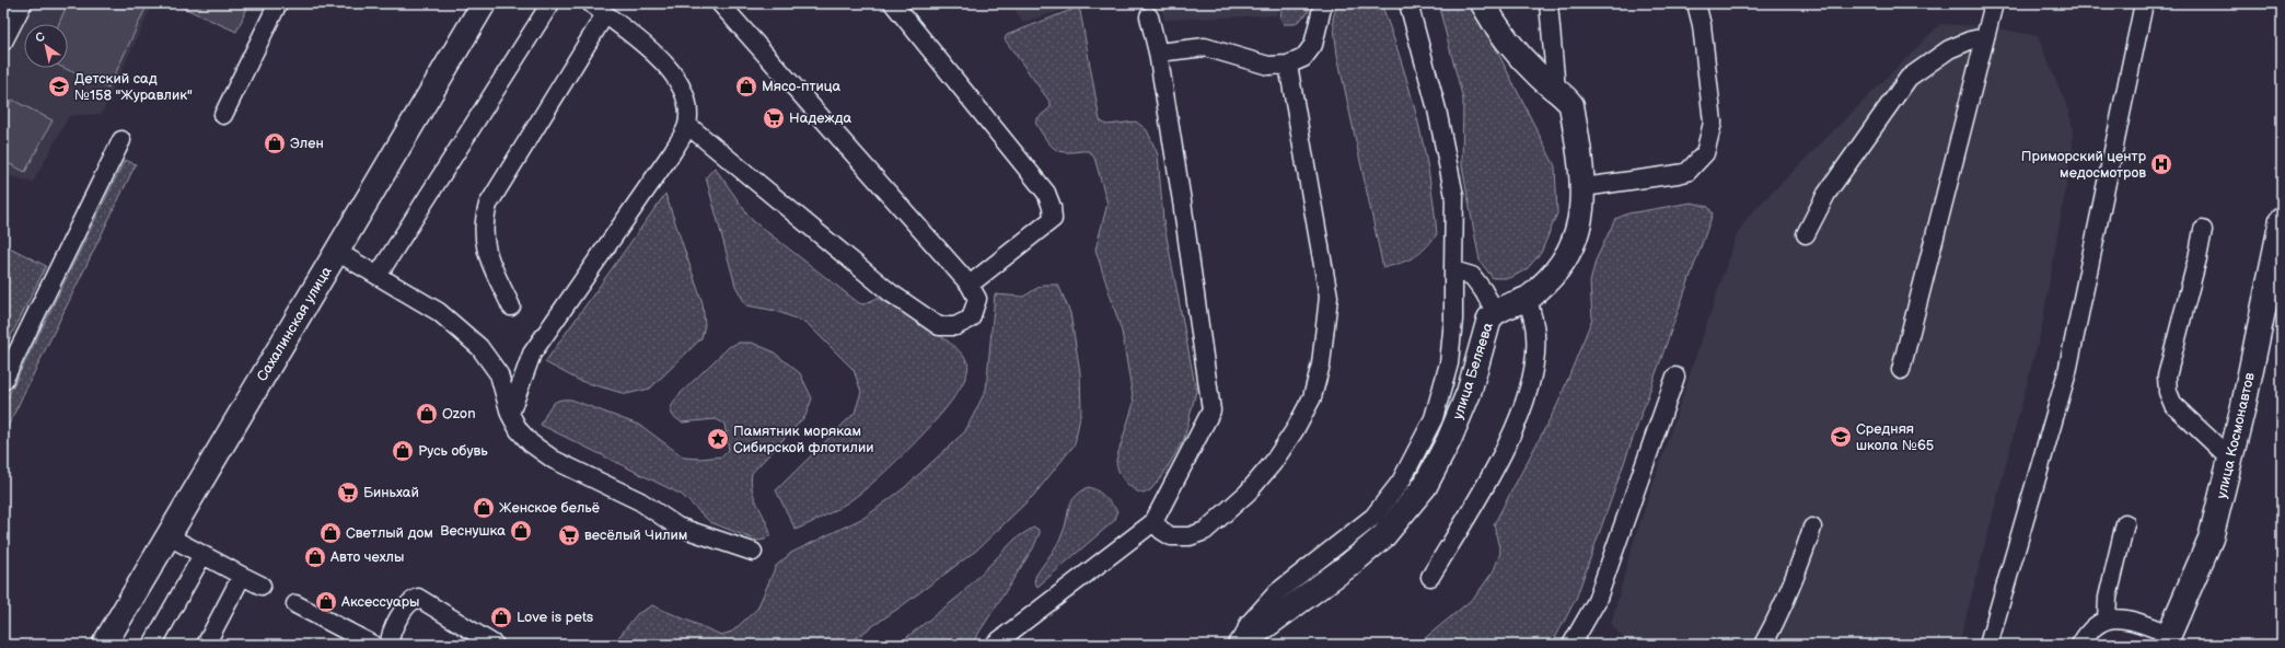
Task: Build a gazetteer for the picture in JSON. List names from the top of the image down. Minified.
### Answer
{"streets":{"main road":["Сахалинская улица","улица Беляева","улица Космонавтов"]},"places":{"school or university":["Детский сад №158 \"Журавлик\"","Средняя школа №65"],"shop":["Мясо-птица","Элен","Ozon","Русь обувь","Женское бельё","Веснушка","Светлый дом","Авто чехлы","Аксессуары","Love is pets"],"supermarket":["Надежда","Биньхай","весёлый Чилим"],"hospital":["Приморский центр медосмотров"],"place":["Памятник морякам Сибирской флотилии"]},"north":"top left"}
